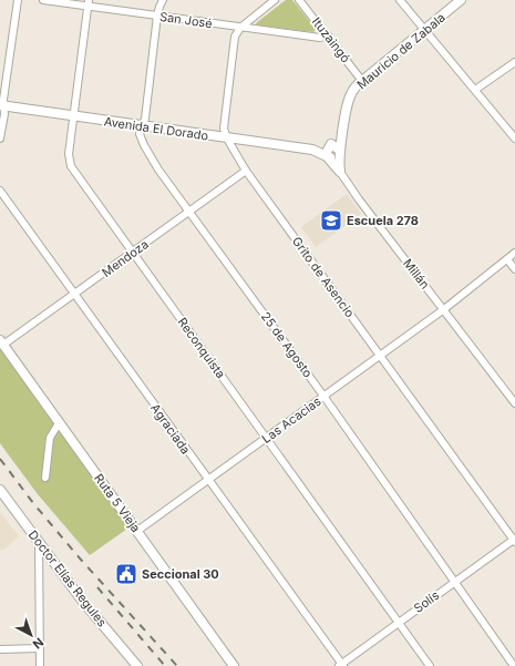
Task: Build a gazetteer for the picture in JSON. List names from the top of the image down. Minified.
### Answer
{"streets":{"street":["San José","Ituzaingó","Mauricio de Zabala","Avenida El Dorado","Mendoza","Millán","Grito de Asencio","25 de Agosto","Reconquista","Las Acacias","Agraciada","Ruta 5 Vieja","Doctor Elías Regules","Solís"]},"crossings":[["San José","Ituzaingó"],["San José","Grito de Asencio"],["San José","25 de Agosto"],["San José","Reconquista"],["Ituzaingó","Mauricio de Zabala"],["Mauricio de Zabala","Millán"],["Avenida El Dorado","Millán"],["Avenida El Dorado","Grito de Asencio"],["Avenida El Dorado","25 de Agosto"],["Avenida El Dorado","Reconquista"],["Mendoza","Grito de Asencio"],["Mendoza","25 de Agosto"],["Mendoza","Reconquista"],["Mendoza","Agraciada"],["Mendoza","Ruta 5 Vieja"],["Millán","Las Acacias"],["Grito de Asencio","Las Acacias"],["Grito de Asencio","Solís"],["25 de Agosto","Las Acacias"],["25 de Agosto","Solís"],["Reconquista","Las Acacias"],["Reconquista","Solís"],["Las Acacias","Agraciada"],["Las Acacias","Ruta 5 Vieja"],["Agraciada","Solís"]],"places":{"school or university":["Escuela 278"],"public building":["Seccional 30"]},"north":"bottom right"}
